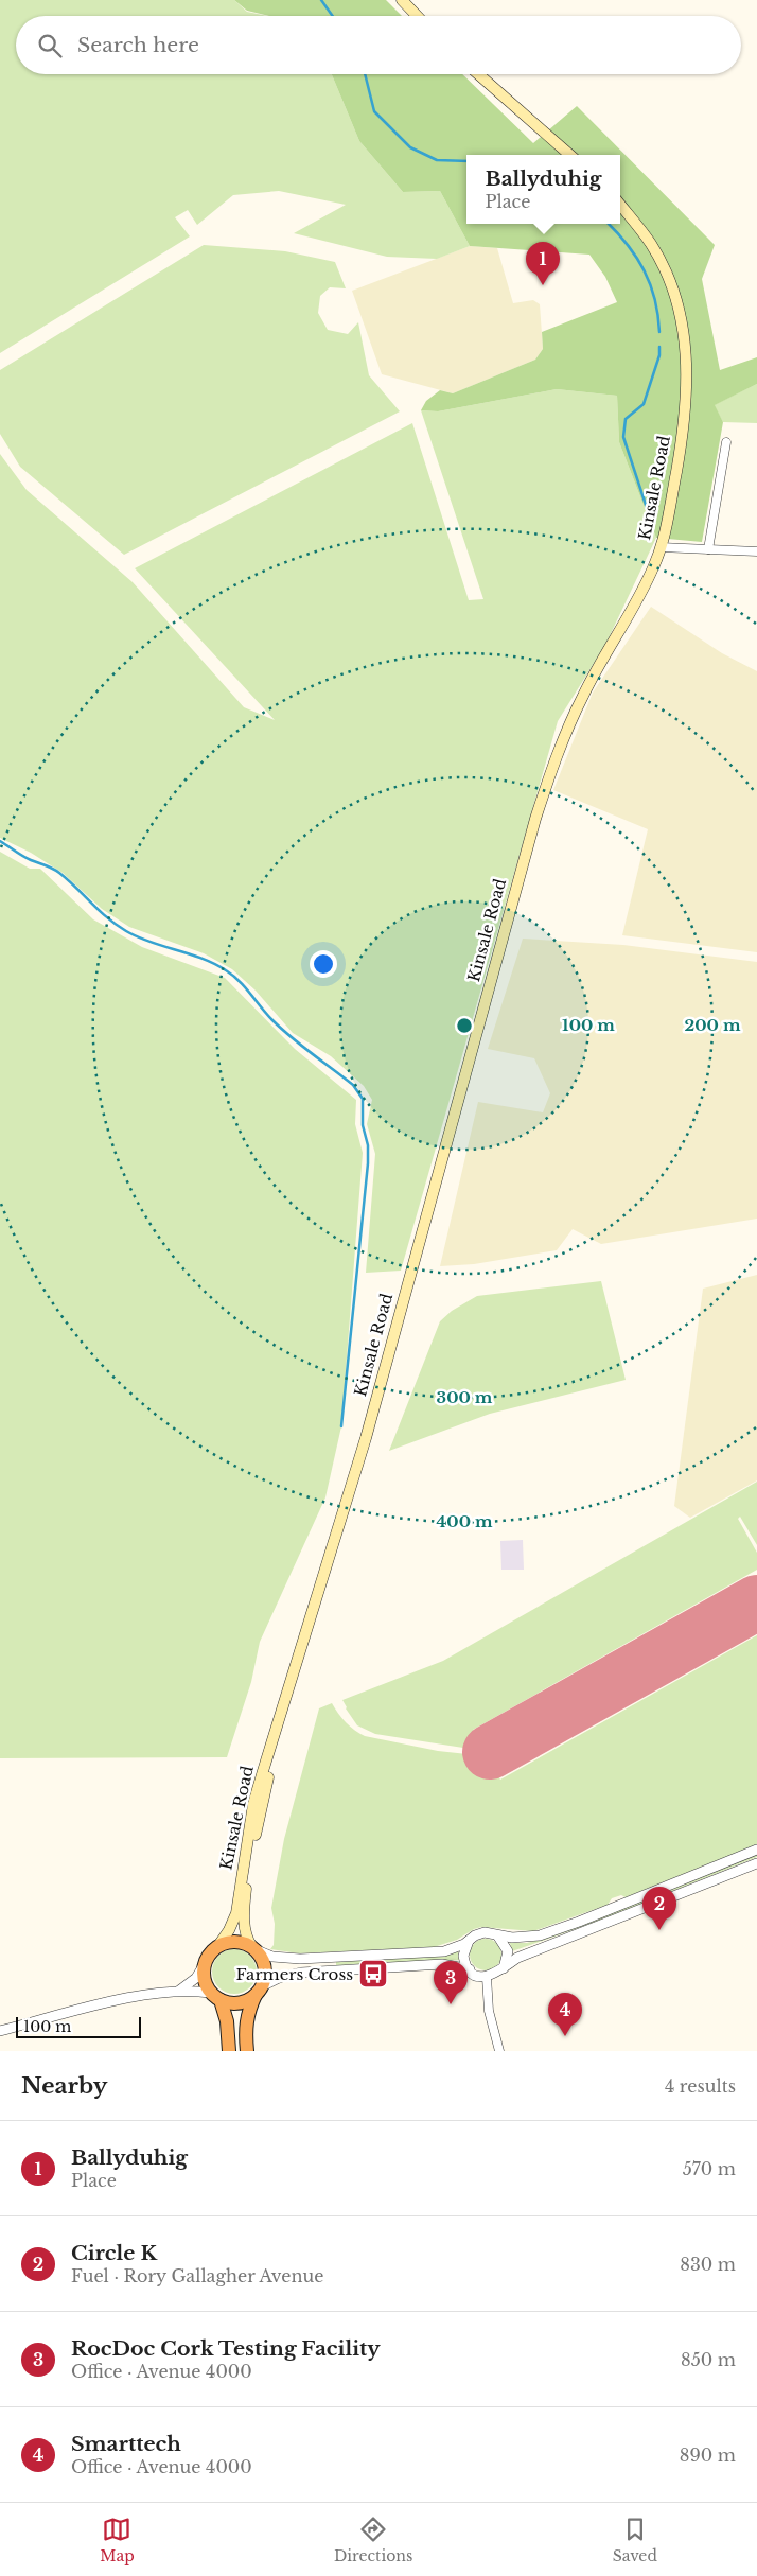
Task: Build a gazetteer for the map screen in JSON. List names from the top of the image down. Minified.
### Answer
{"streets":{"main road":["Kinsale Road"]},"places":{"bus stop":["Farmers Cross"]},"scale_bar":"100 m","page":{"search":"Search here","popup":["Ballyduhig","Place"],"pins":["1","2","3","4"],"scale":"100 m","heading":["Nearby","4 results"],"list":[{"mark":"1","name":"Ballyduhig","note":"Place","value":"570 m"},{"mark":"2","name":"Circle K","note":"Fuel · Rory Gallagher Avenue","value":"830 m"},{"mark":"3","name":"RocDoc Cork Testing Facility","note":"Office · Avenue 4000","value":"850 m"},{"mark":"4","name":"Smarttech","note":"Office · Avenue 4000","value":"890 m"}],"nav":["Map","Directions","Saved"]},"rings":["100 m","200 m","300 m","400 m"]}
